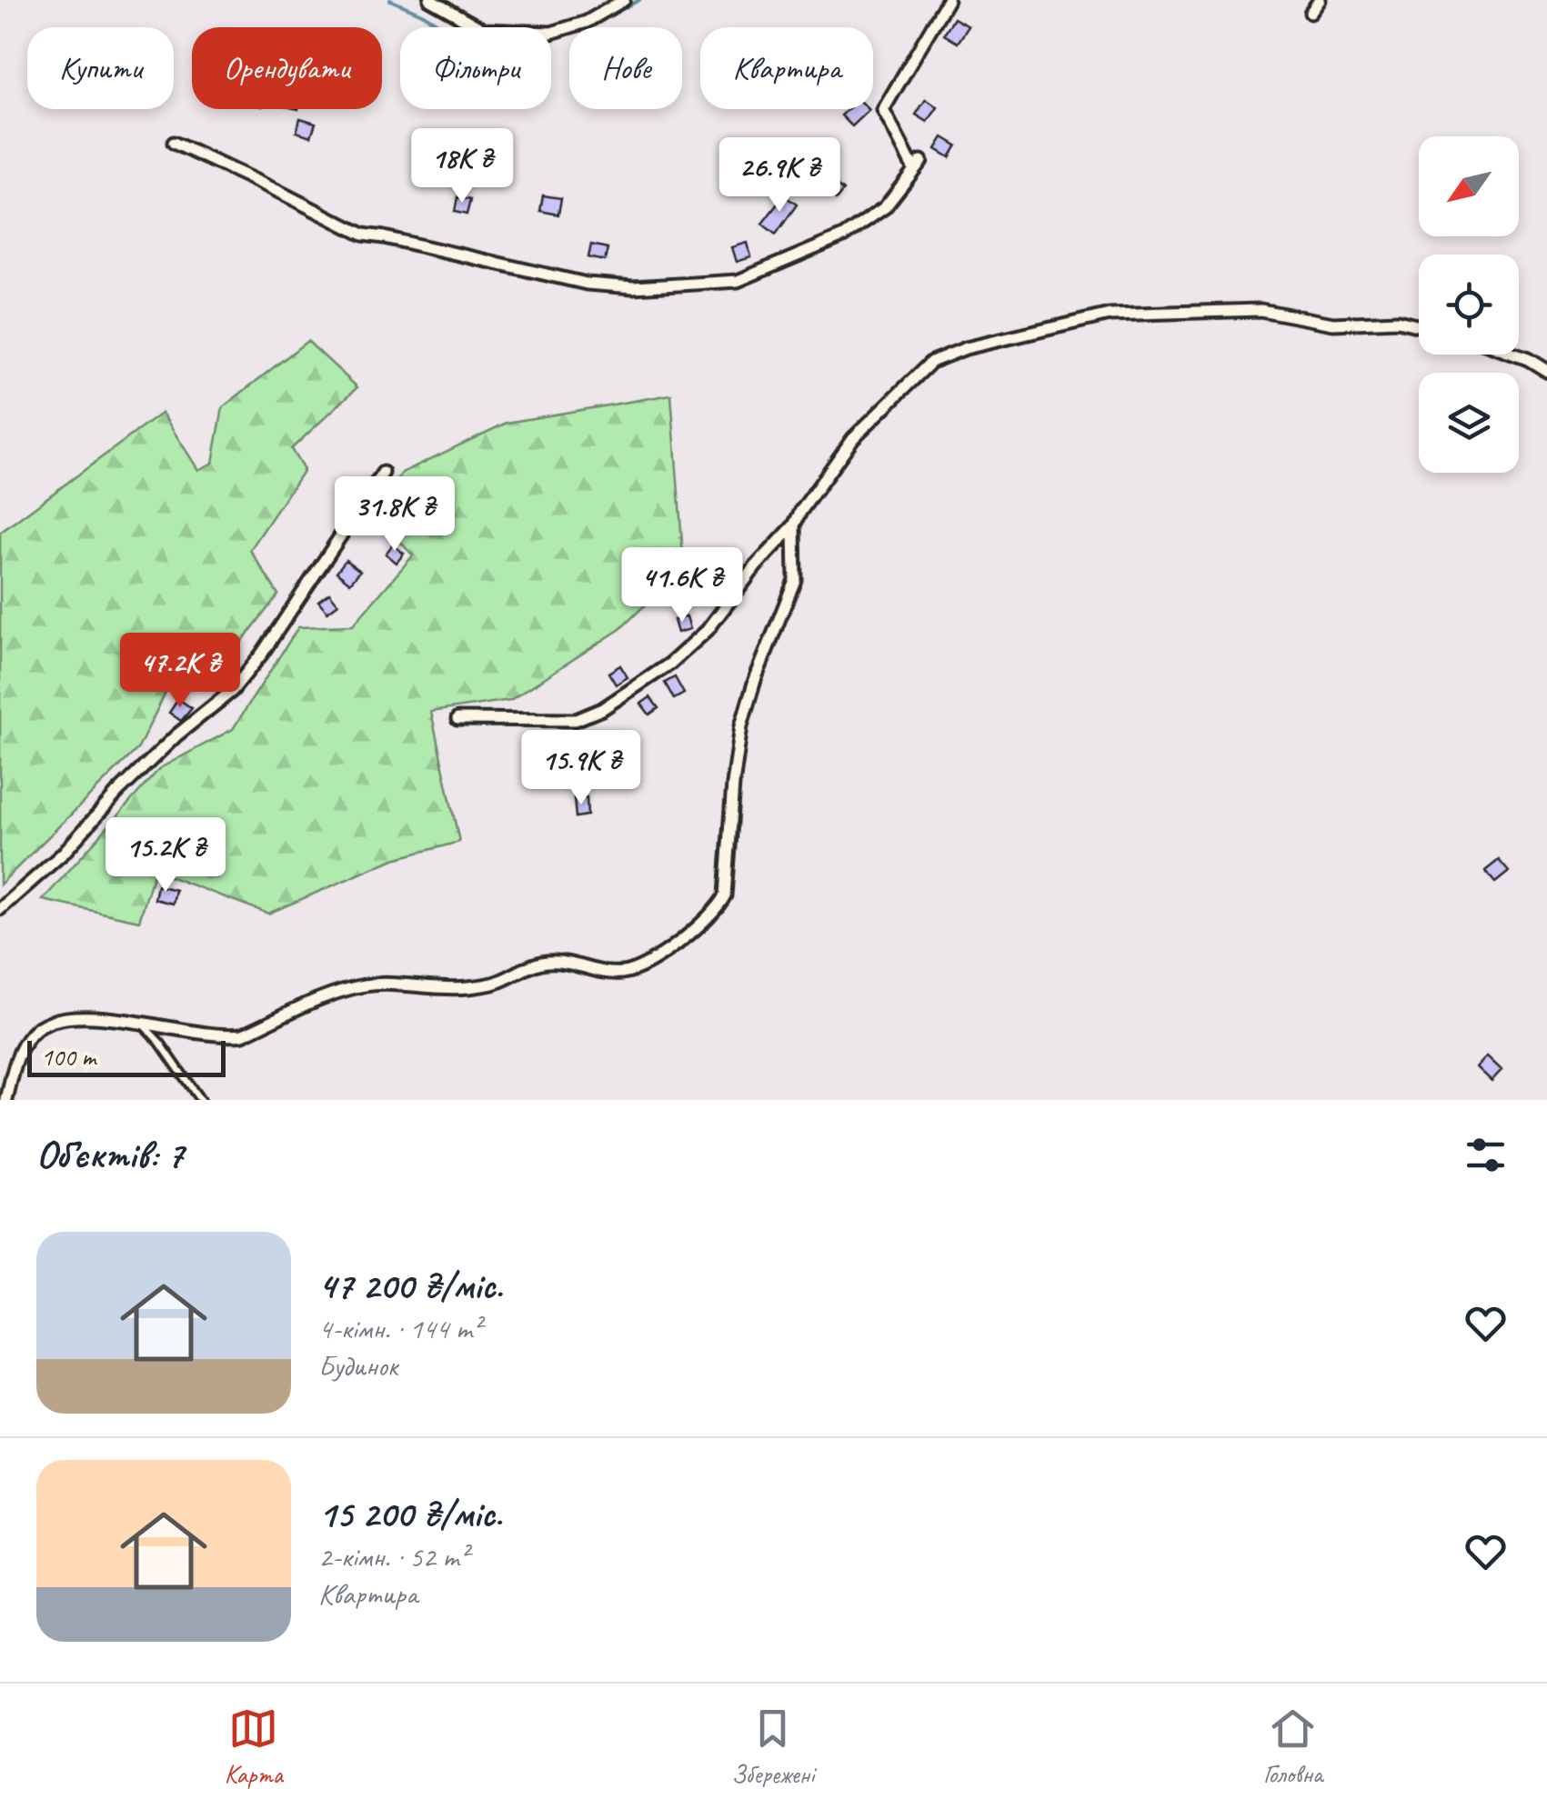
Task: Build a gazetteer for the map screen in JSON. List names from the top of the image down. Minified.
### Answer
{"scale_bar":"100 m","north":"bottom left","page":{"chip":["Купити","Орендувати","Фільтри","Нове","Квартира"],"price":["18K ₴","26.9K ₴","31.8K ₴","41.6K ₴","47.2K ₴","15.9K ₴","15.2K ₴"],"scale":"100 m","heading":"Об’єктів: 7","list":[{"name":"47 200 ₴/міс.","note":"4-кімн. · 144 m² · Будинок"},{"name":"15 200 ₴/міс.","note":"2-кімн. · 52 m² · Квартира"}],"tabs":["Карта","Збережені","Головна"]}}
